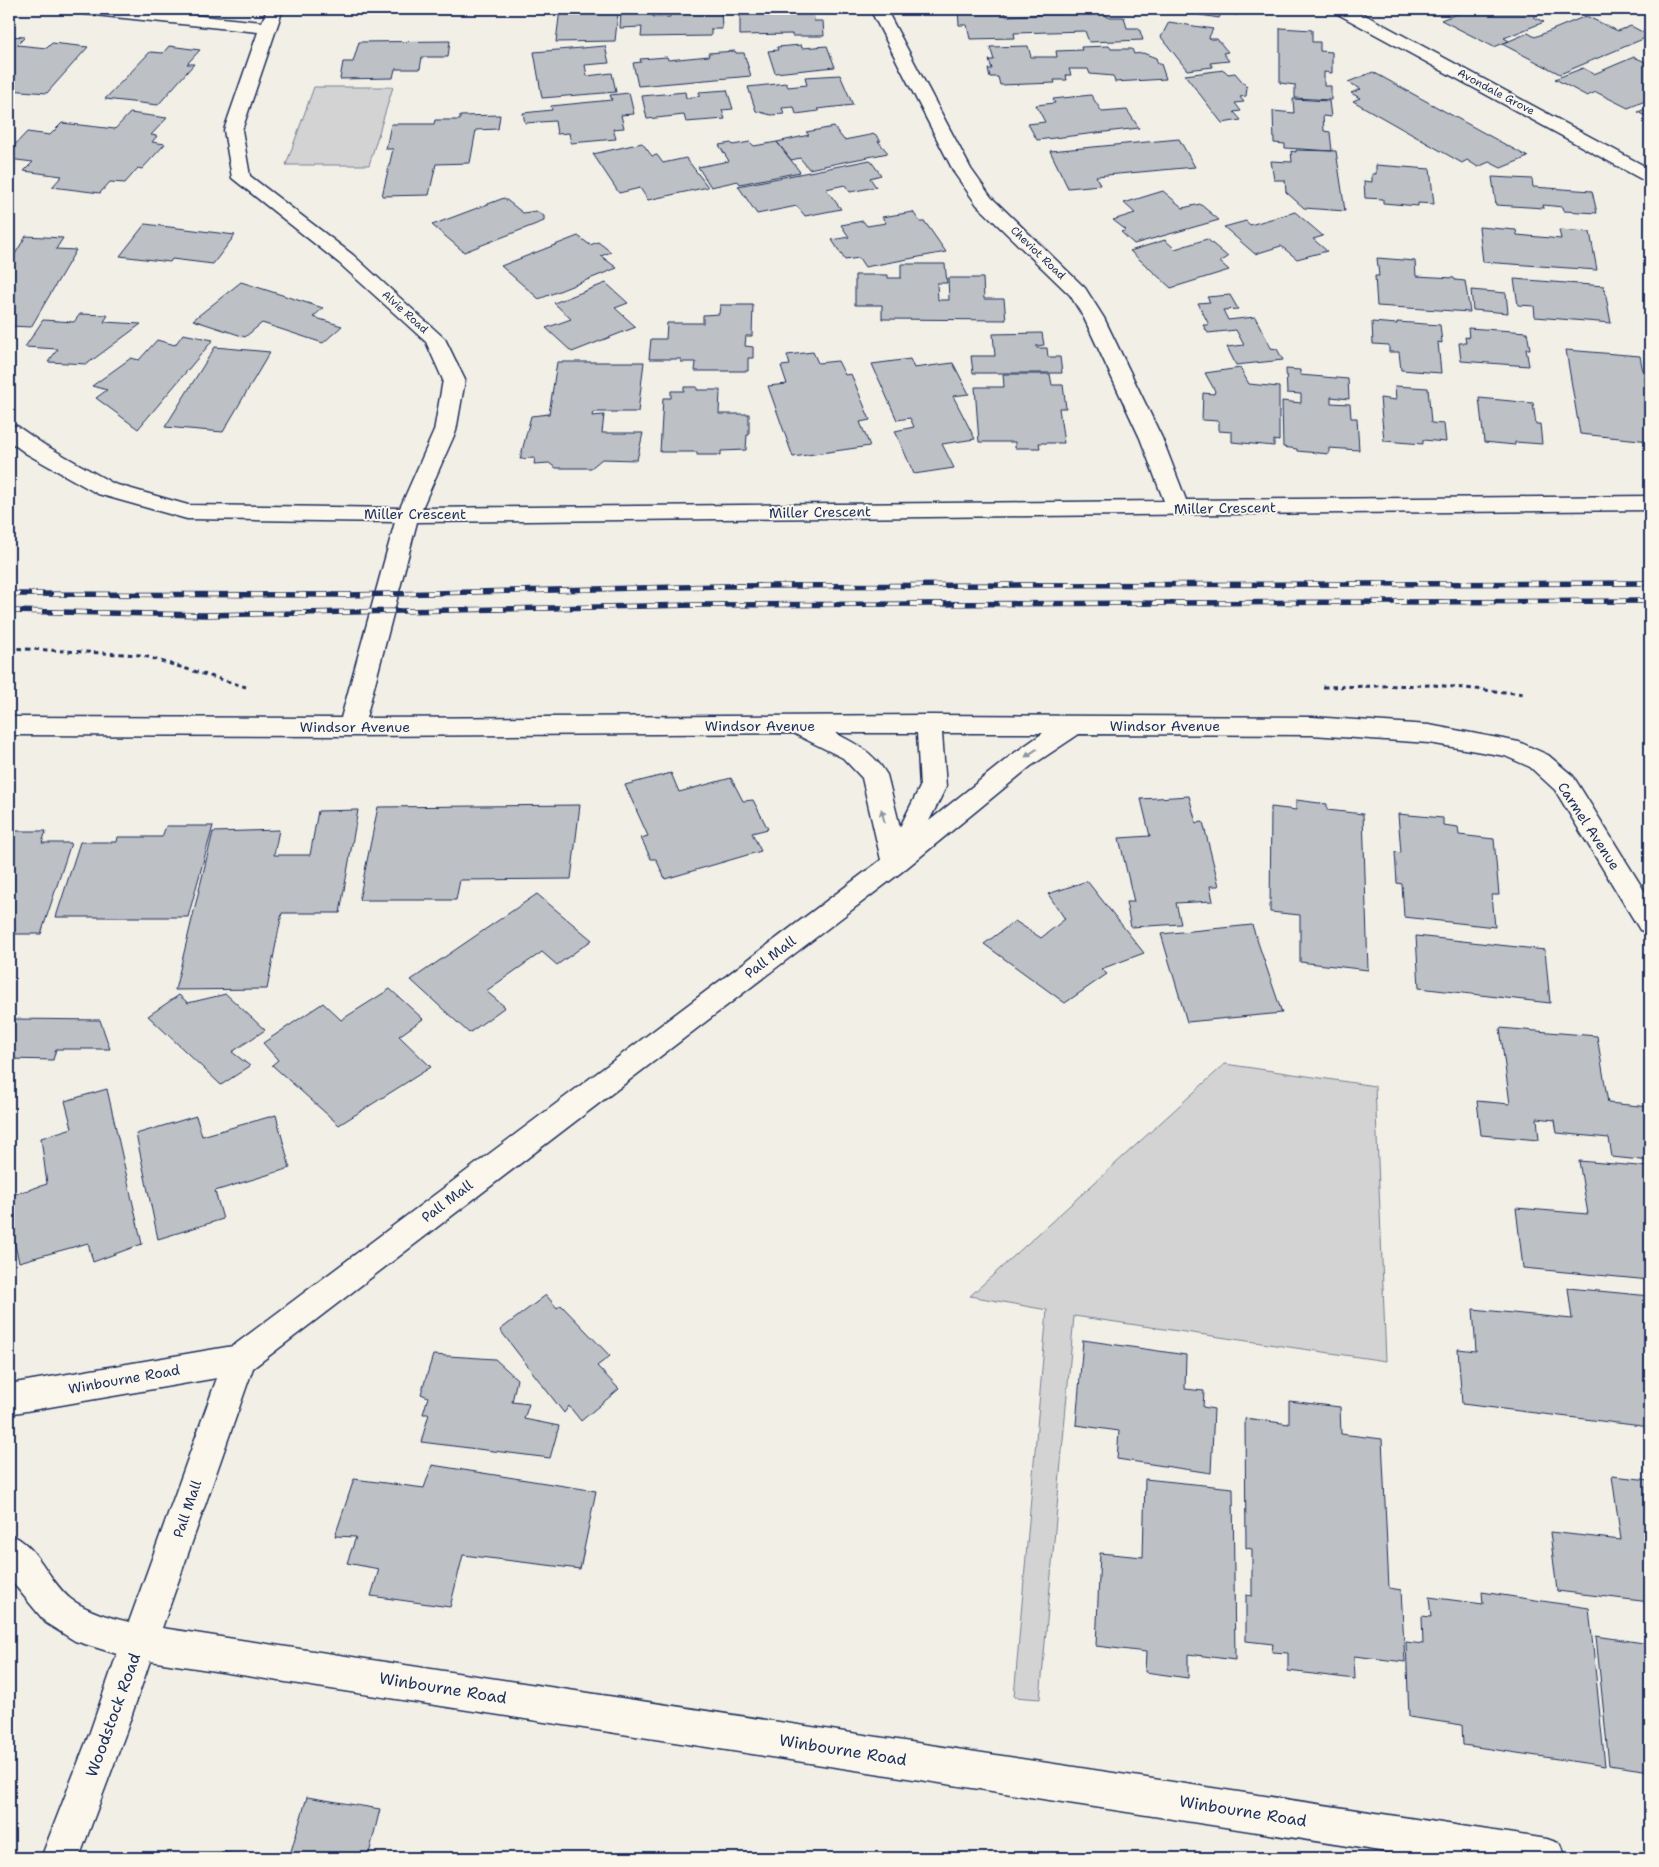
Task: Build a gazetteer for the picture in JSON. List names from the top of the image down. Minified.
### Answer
{"streets":{"street":["Avondale Grove","Cheviot Road","Alvie Road","Miller Crescent","Windsor Avenue","Carmel Avenue","Pall Mall","Winbourne Road","Woodstock Road"]},"crossings":[["Cheviot Road","Miller Crescent"],["Alvie Road","Miller Crescent"],["Alvie Road","Windsor Avenue"],["Windsor Avenue","Carmel Avenue"],["Windsor Avenue","Pall Mall"],["Pall Mall","Winbourne Road"],["Pall Mall","Woodstock Road"],["Winbourne Road","Woodstock Road"]]}
